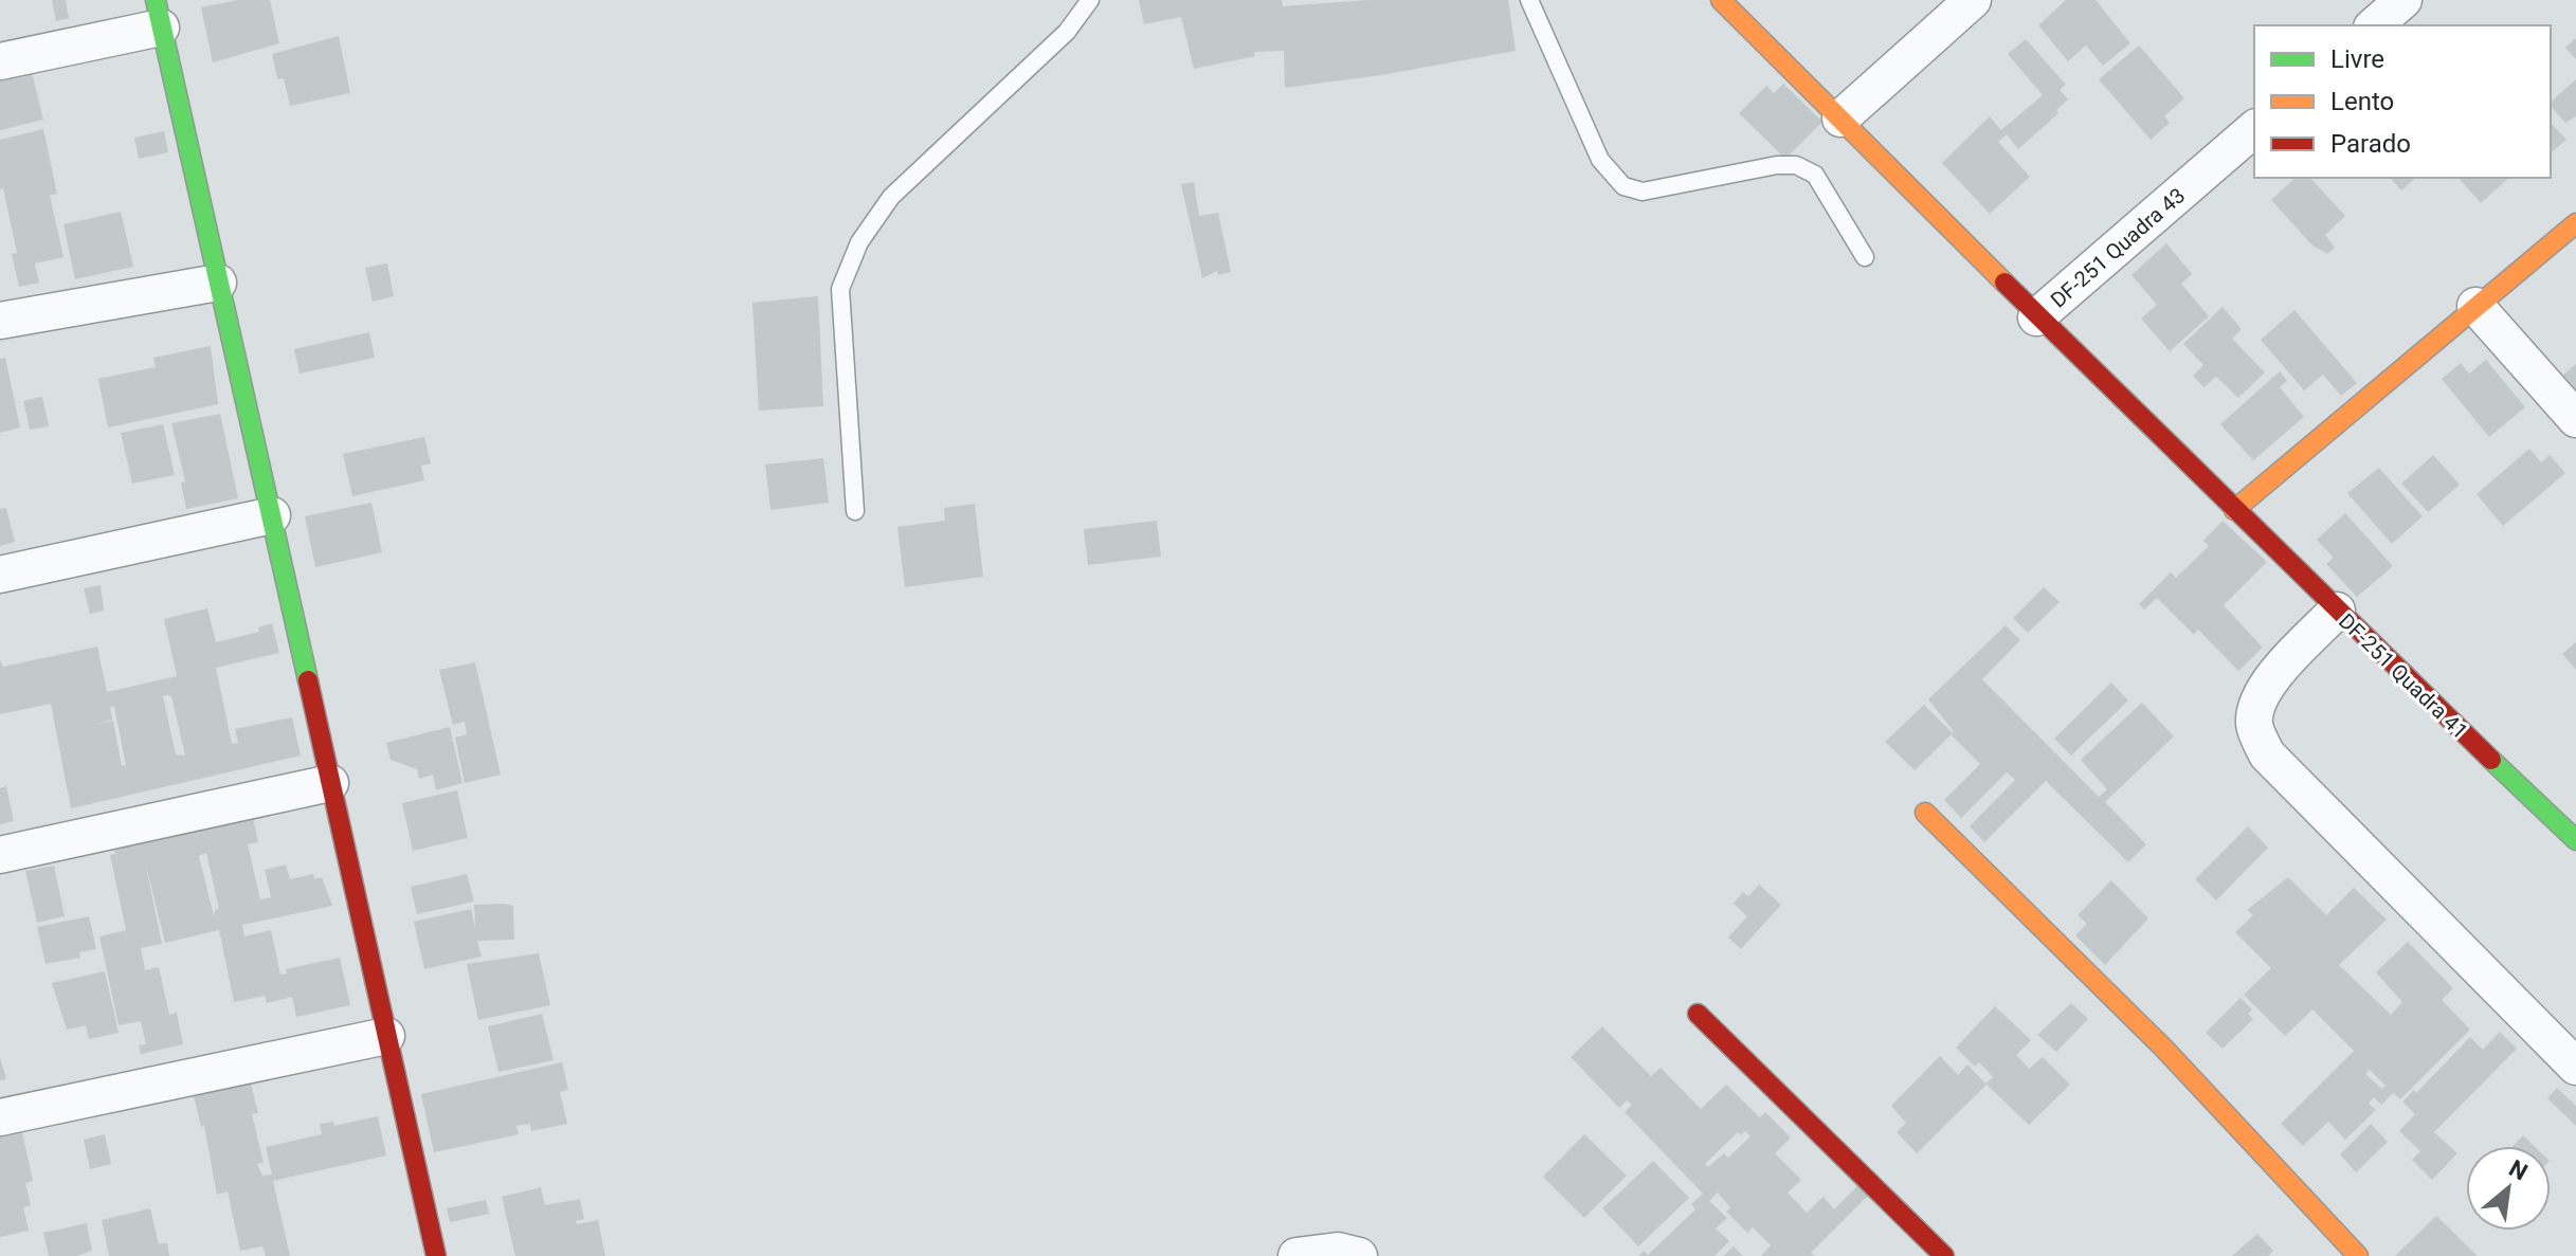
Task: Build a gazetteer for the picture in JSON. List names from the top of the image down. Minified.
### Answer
{"streets":{"street":["DF-251 Quadra 43","DF-251 Quadra 41"]},"crossings":[["DF-251 Quadra 43","DF-251 Quadra 41"]],"legend":["Livre","Lento","Parado"],"north":"top right"}
